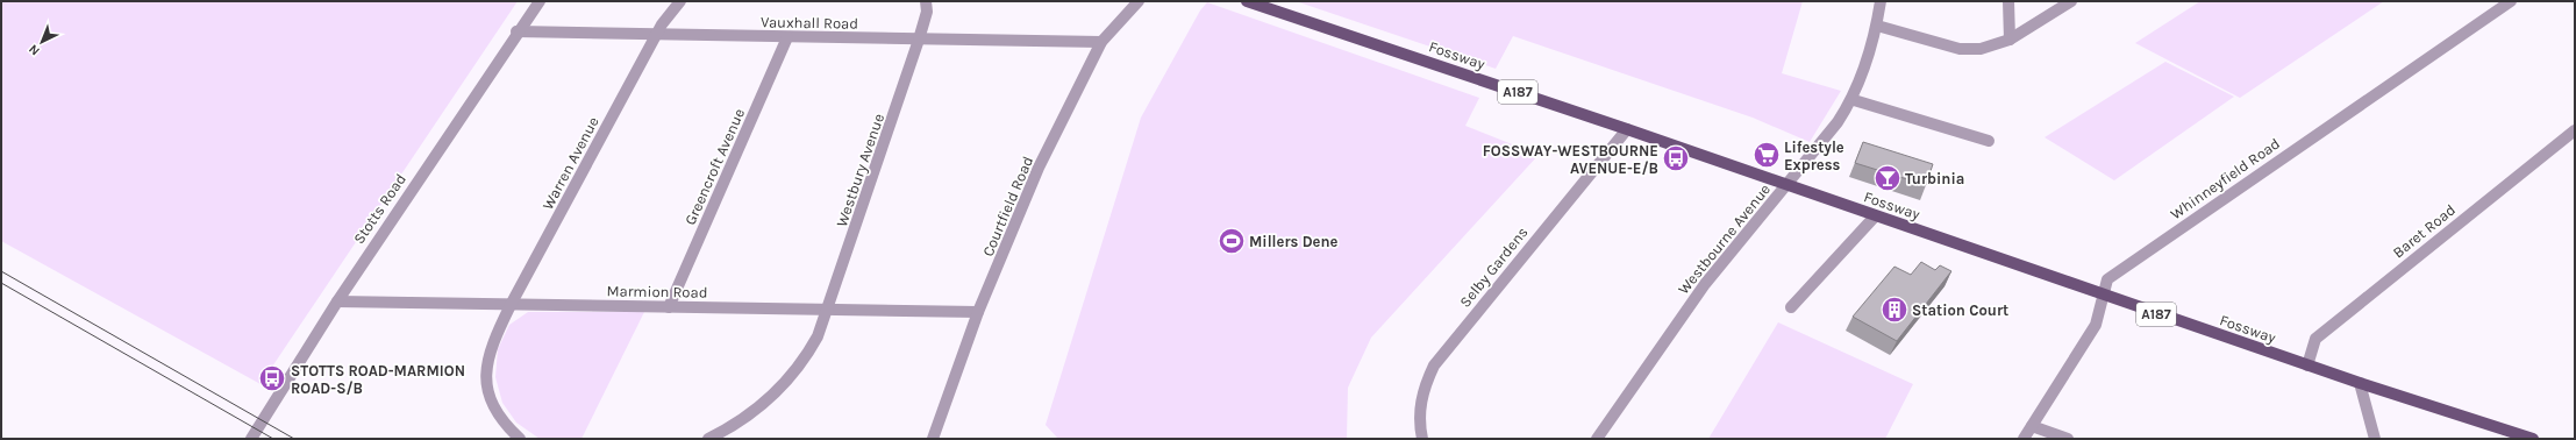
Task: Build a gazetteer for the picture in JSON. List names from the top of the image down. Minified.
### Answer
{"streets":{"main road":["Fossway","A187"],"street":["Vauxhall Road","Warren Avenue","Greencroft Avenue","Westbury Avenue","Whinneyfield Road","Courtfield Road","Stotts Road","Baret Road","Westbourne Avenue","Selby Gardens","Marmion Road"]},"crossings":[["Vauxhall Road","Warren Avenue"],["Vauxhall Road","Greencroft Avenue"],["Vauxhall Road","Westbury Avenue"],["Vauxhall Road","Courtfield Road"],["Vauxhall Road","Stotts Road"],["Fossway","Whinneyfield Road"],["Fossway","Baret Road"],["Fossway","Westbourne Avenue"],["Fossway","Selby Gardens"],["Warren Avenue","Marmion Road"],["Greencroft Avenue","Marmion Road"],["Westbury Avenue","Marmion Road"],["Courtfield Road","Marmion Road"],["Stotts Road","Marmion Road"]],"places":{"supermarket":["Lifestyle Express"],"bus stop":["FOSSWAY-WESTBOURNE AVENUE-E/B","STOTTS ROAD-MARMION ROAD-S/B"],"bar":["Turbinia"],"sports":["Millers Dene"],"building":["Station Court"]},"north":"bottom left"}
